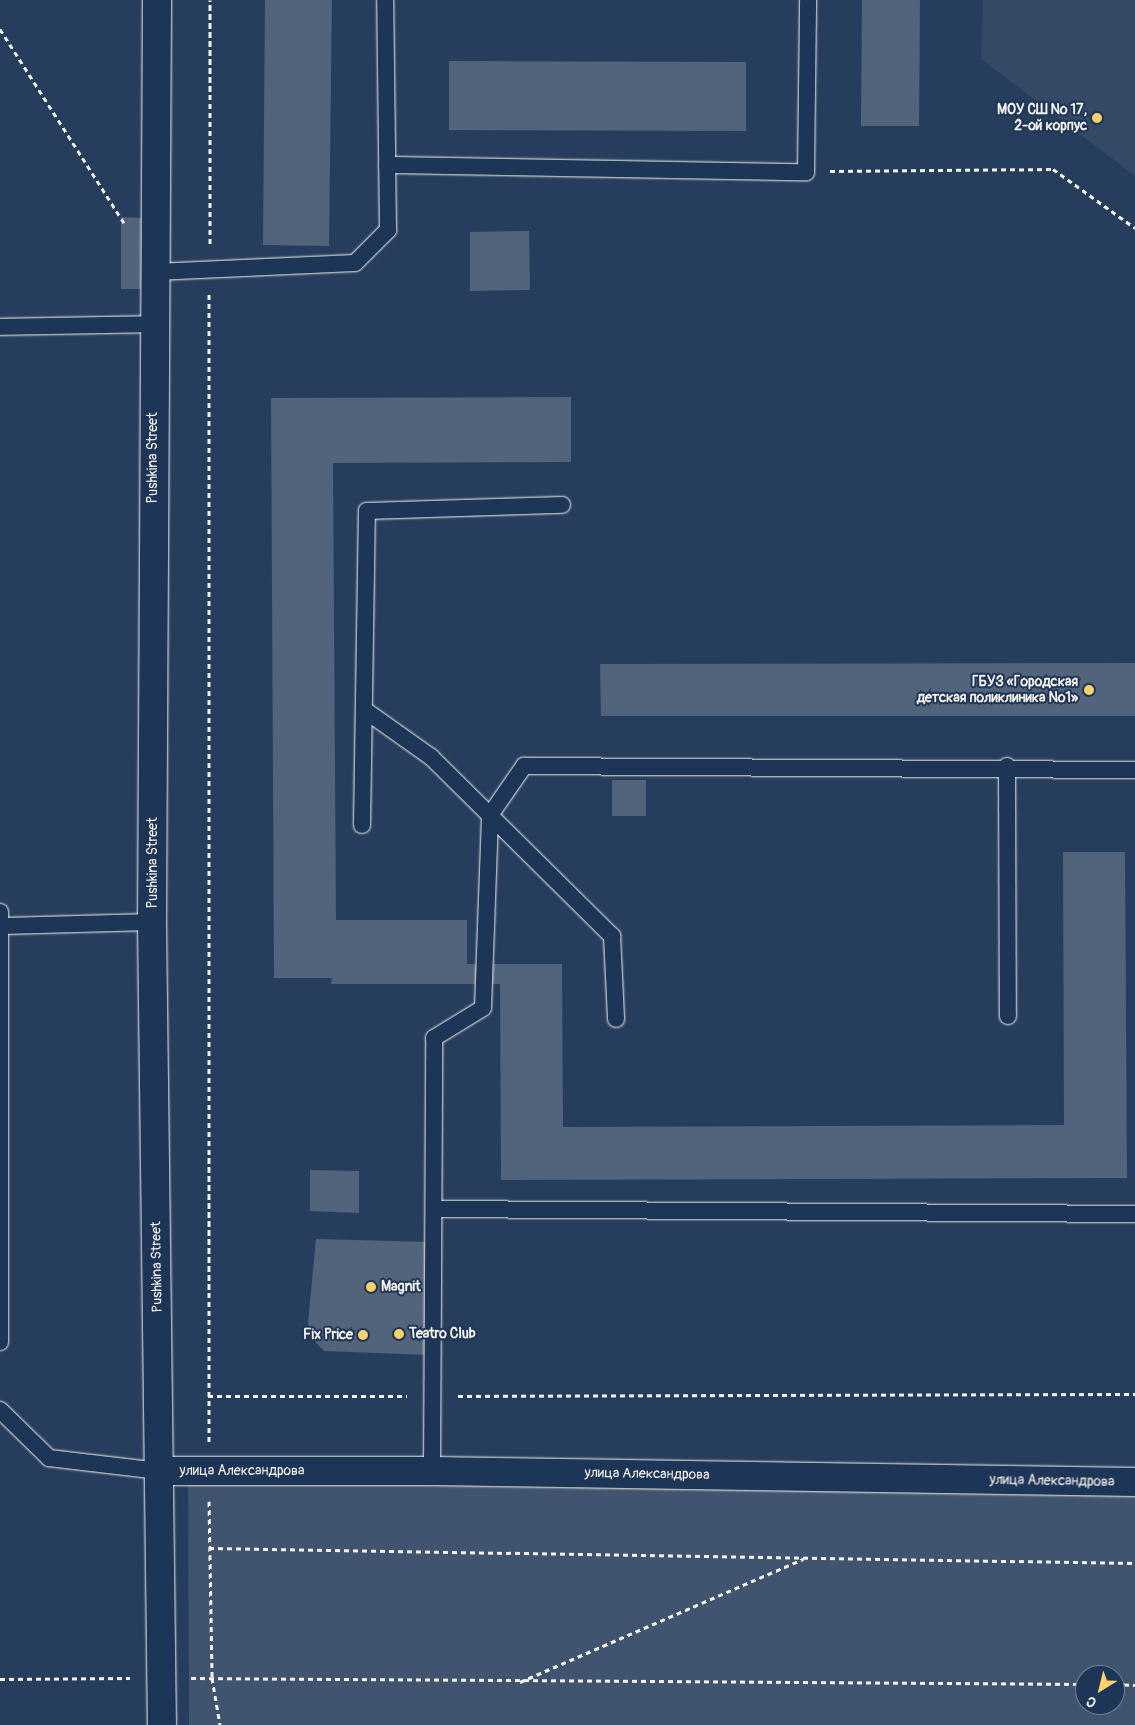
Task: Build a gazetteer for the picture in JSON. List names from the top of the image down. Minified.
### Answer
{"streets":{"street":["Pushkina Street","улица Александрова"]},"crossings":[["Pushkina Street","улица Александрова"]],"places":["МОУ СШ № 17, 2-ой корпус","ГБУЗ «Городская детская поликлиника №1»","Magnit","Teatro Club","Fix Price"],"north":"bottom left"}
